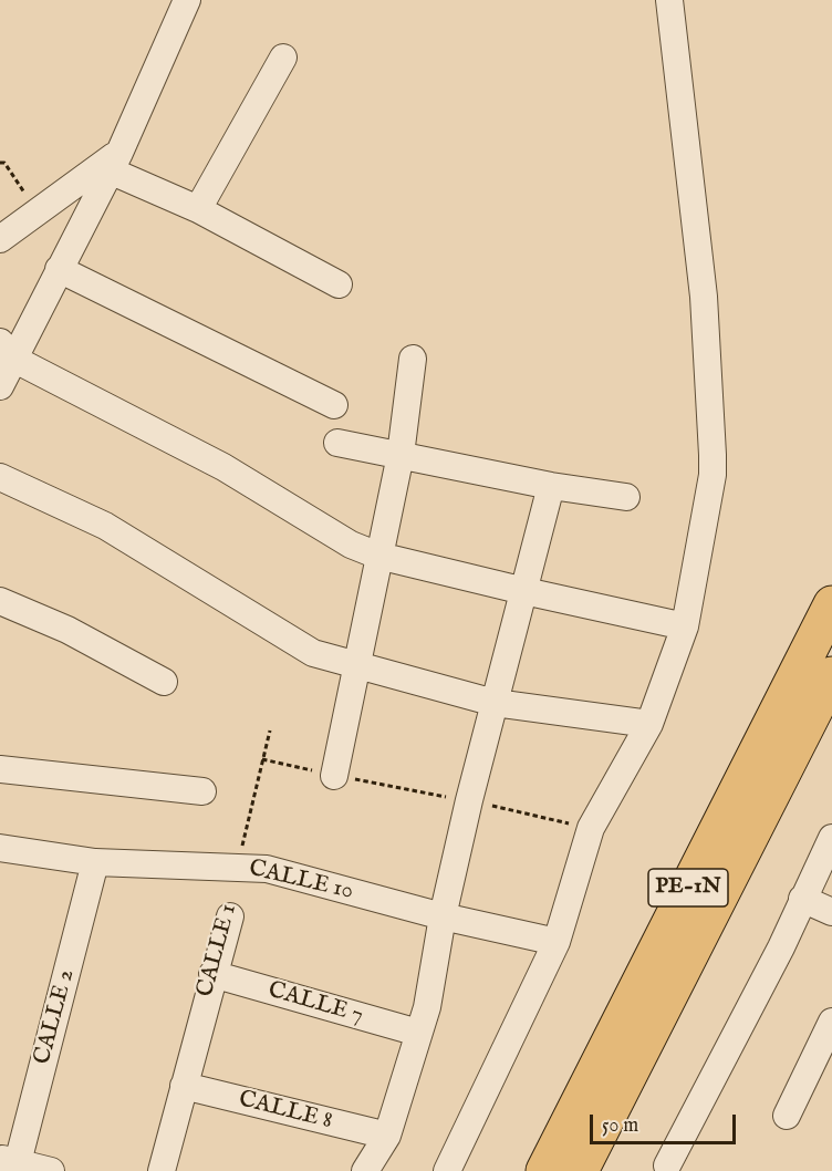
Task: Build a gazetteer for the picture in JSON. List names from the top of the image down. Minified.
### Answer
{"streets":{"highway":["PE-1N"],"street":["CALLE 10","CALLE 1","CALLE 7","CALLE 2","CALLE 8"]},"crossings":[["CALLE 10","CALLE 2"],["CALLE 1","CALLE 7"],["CALLE 1","CALLE 8"]],"scale_bar":"50 m"}
